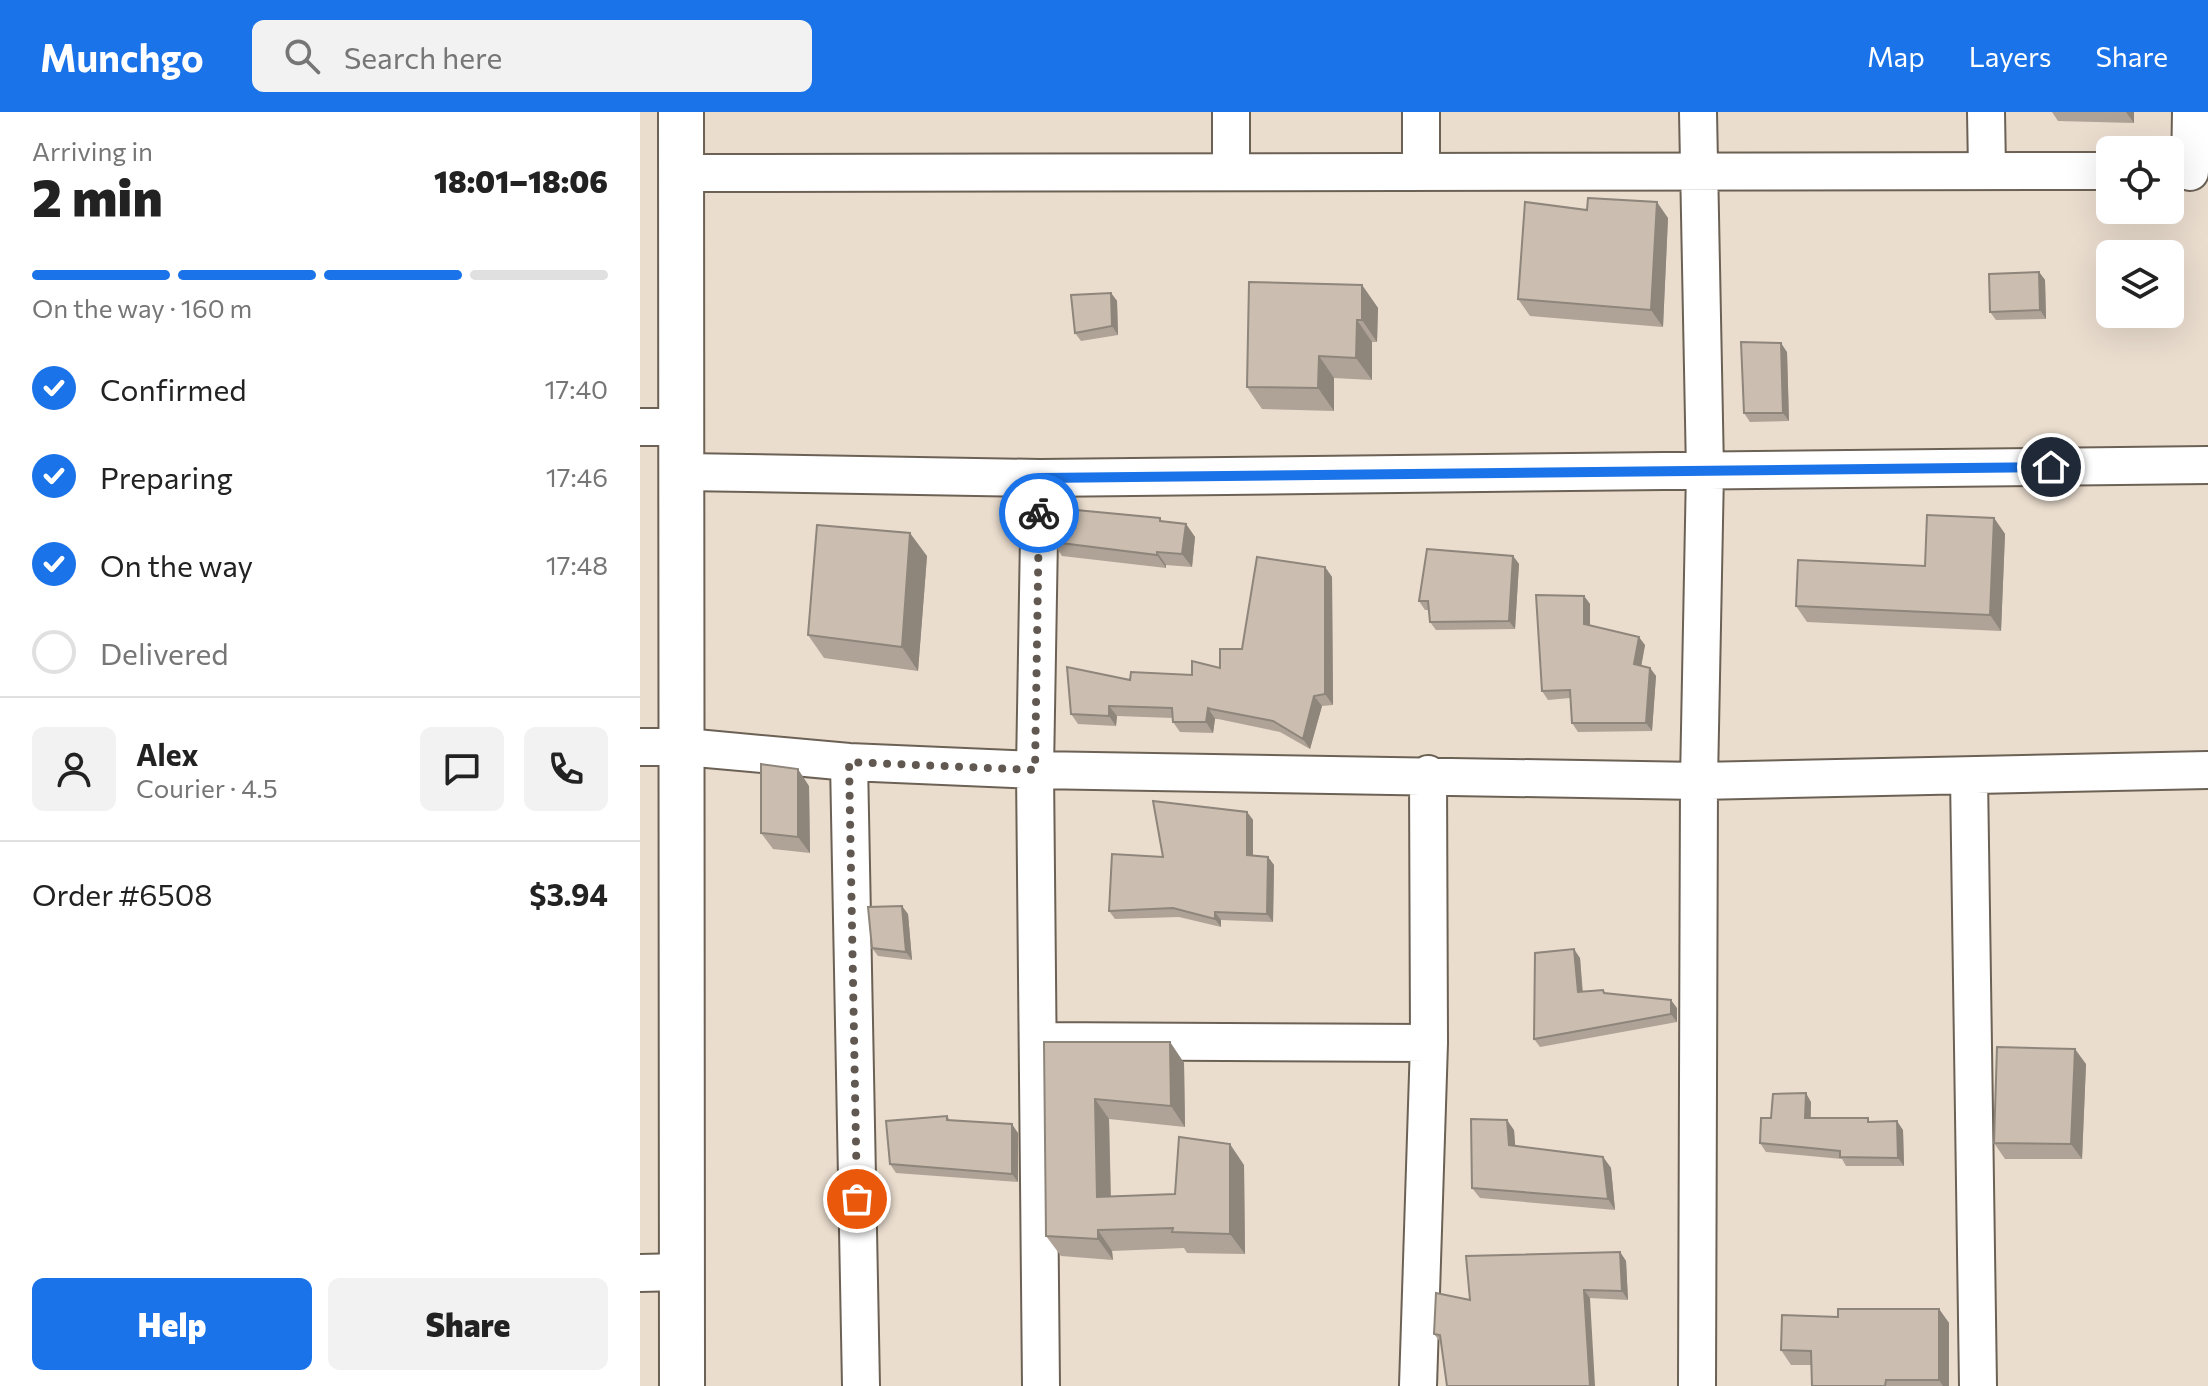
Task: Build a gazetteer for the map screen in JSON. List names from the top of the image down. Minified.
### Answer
{"page":{"header":"Munchgo","search":"Search here","nav":["Map","Layers","Share"],"heading":["2 min","Arriving in","18:01–18:06"],"panel":["Alex","Courier · 4.5","Order #6508","$3.94"],"bar":"On the way · 160 m","list":[["Confirmed","17:40"],["Preparing","17:46"],["On the way","17:48"],"Delivered"],"buttons":["Help","Share"]}}
